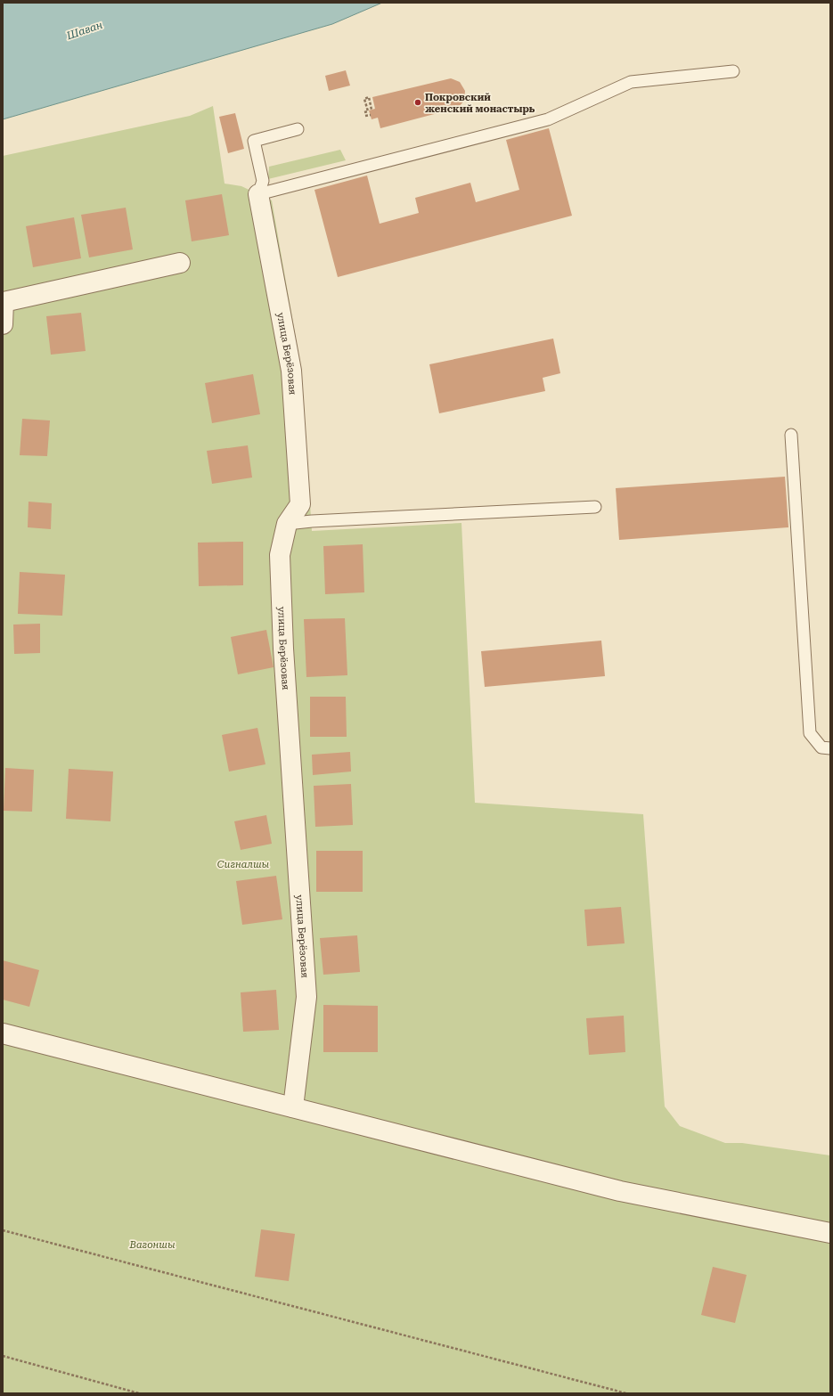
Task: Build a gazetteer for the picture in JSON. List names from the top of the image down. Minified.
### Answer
{"streets":{"street":["улица Берёзовая"]},"water":["Шаған"],"parks":["Сигналшы","Вагоншы"],"places":["Покровский женский монастырь"]}
